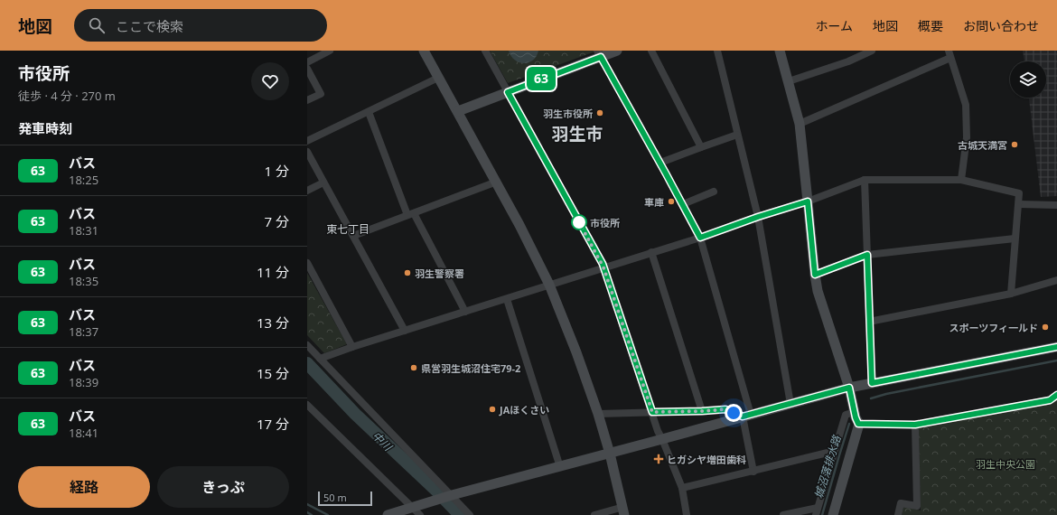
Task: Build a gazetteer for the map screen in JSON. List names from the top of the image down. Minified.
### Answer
{"districts":["羽生市","東七丁目"],"water":["中川","城沼落排水路"],"parks":["羽生中央公園"],"places":{"other":["羽生市役所","古城天満宮","車庫","市役所","羽生警察署","スポーツフィ一ルド","県営羽生城沼住宅79-2","JAほくさい"],"health":["ヒガシヤ増田歯科"]},"lines":["bus line 63"],"scale_bar":"50 m","page":{"header":"地図","search":"ここで検索","nav":["ホーム","地図","概要","お問い合わせ"],"heading":[["市役所","徒歩 · 4 分 · 270 m"],"発車時刻"],"on_map":"63","list":[{"mark":"63","name":"バス","note":"18:25","value":"1 分"},{"mark":"63","name":"バス","note":"18:31","value":"7 分"},{"mark":"63","name":"バス","note":"18:35","value":"11 分"},{"mark":"63","name":"バス","note":"18:37","value":"13 分"},{"mark":"63","name":"バス","note":"18:39","value":"15 分"},{"mark":"63","name":"バス","note":"18:41","value":"17 分"}],"buttons":["経路","きっぷ"],"scale":"50 m"}}
